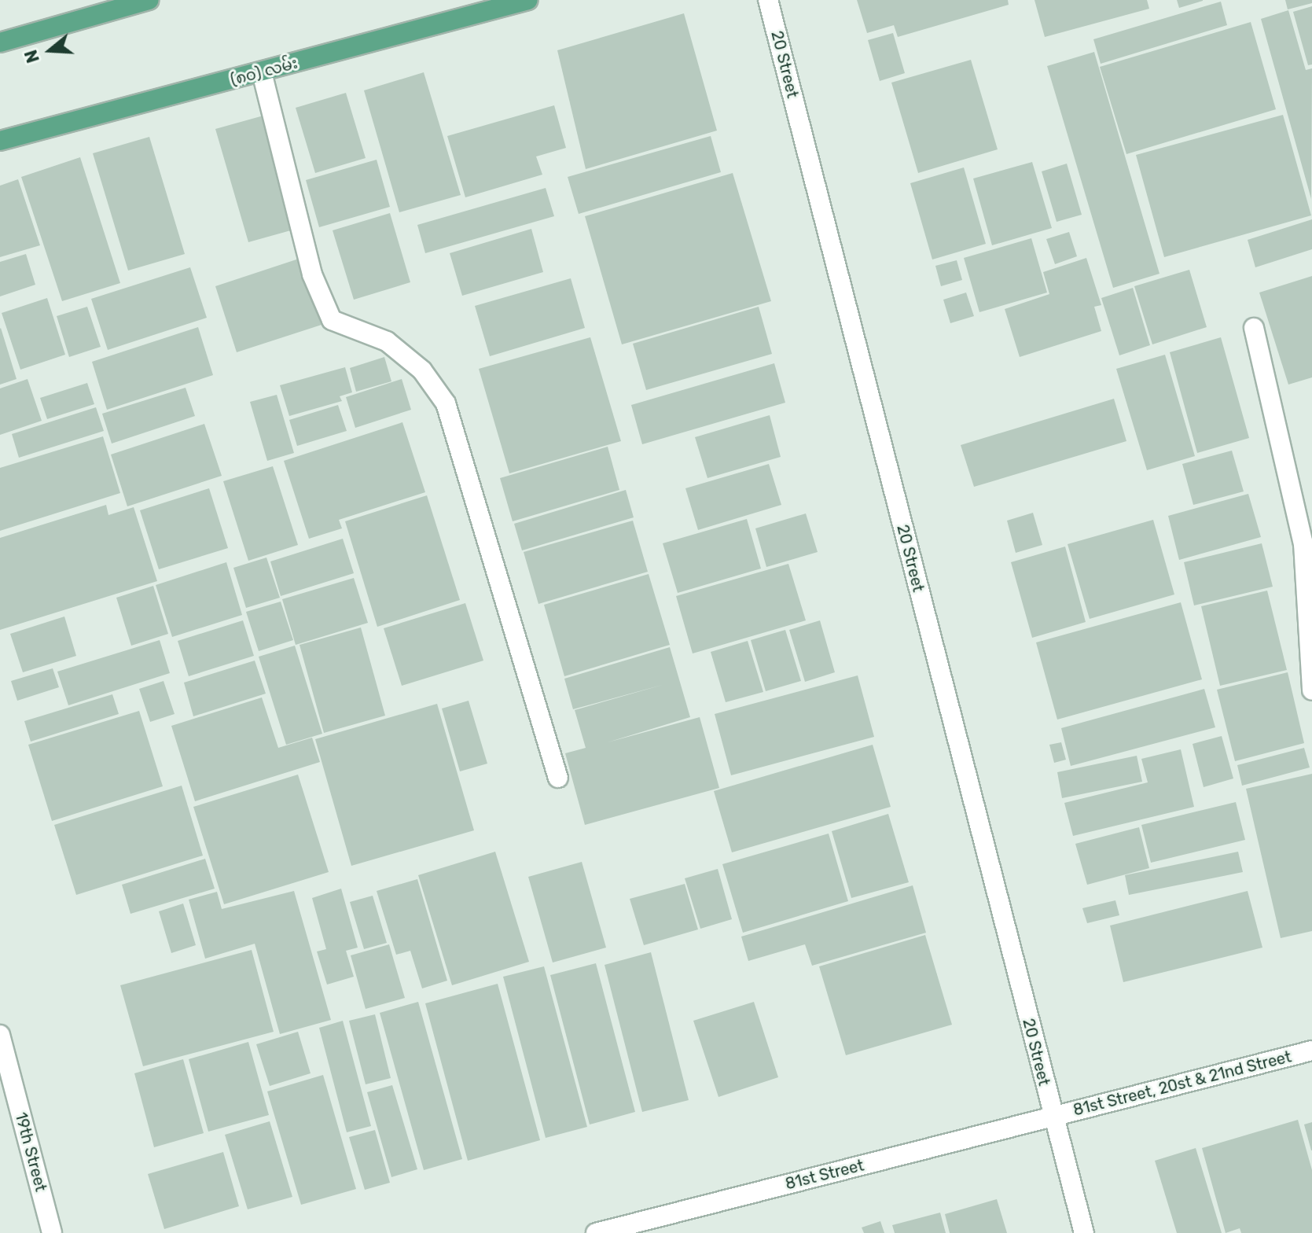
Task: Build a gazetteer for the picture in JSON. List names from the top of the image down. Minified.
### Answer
{"streets":{"main road":["(၈၀) လမ်း"],"street":["20 Street","81st Street, 20st & 21nd Street","19th Street","81st Street"]},"crossings":[["20 Street","81st Street, 20st & 21nd Street"],["20 Street","81st Street"],["81st Street, 20st & 21nd Street","81st Street"]],"north":"left"}
